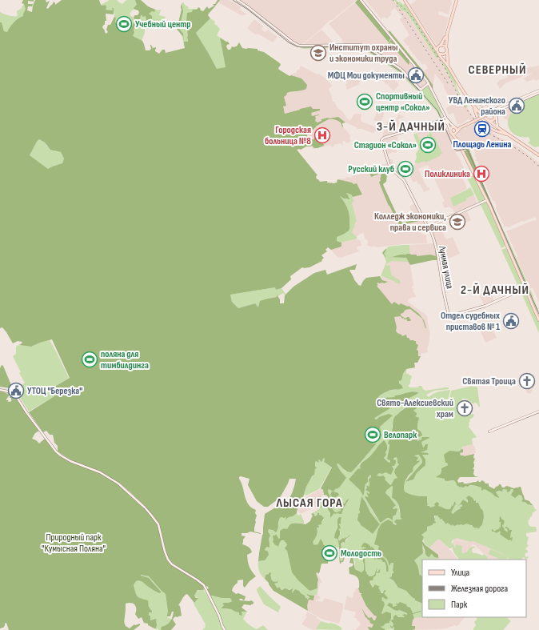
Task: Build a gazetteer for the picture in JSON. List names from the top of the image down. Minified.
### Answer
{"streets":{"street":["Лунная улица"]},"districts":["СЕВЕРНЫЙ","3-Й ДАЧНЫЙ","2-Й ДАЧНЫЙ","ЛЫСАЯ ГОРА"],"parks":["Природный парк \"Кумысная Поляна\""],"places":{"sports":["Учебный центр","Спортивный центр «Сокол»","Стадион «Сокол»","Русский клуб","поляна для тимбилдинга","Велопарк","Молодость"],"school or university":["Институт охраны и экономики труда","Колледж экономики, права и сервиса"],"public building":["МФЦ Мои документы","УВД Ленинского района","Отдел судебных приставов № 1","УТОЦ \"Березка\""],"station":["Площадь Ленина"],"hospital":["Городская больница №8","Поликлиника"],"church":["Святая Троица","Свято-Алексиевский храм"]},"legend":["Улица","Железная дорога","Парк"]}
